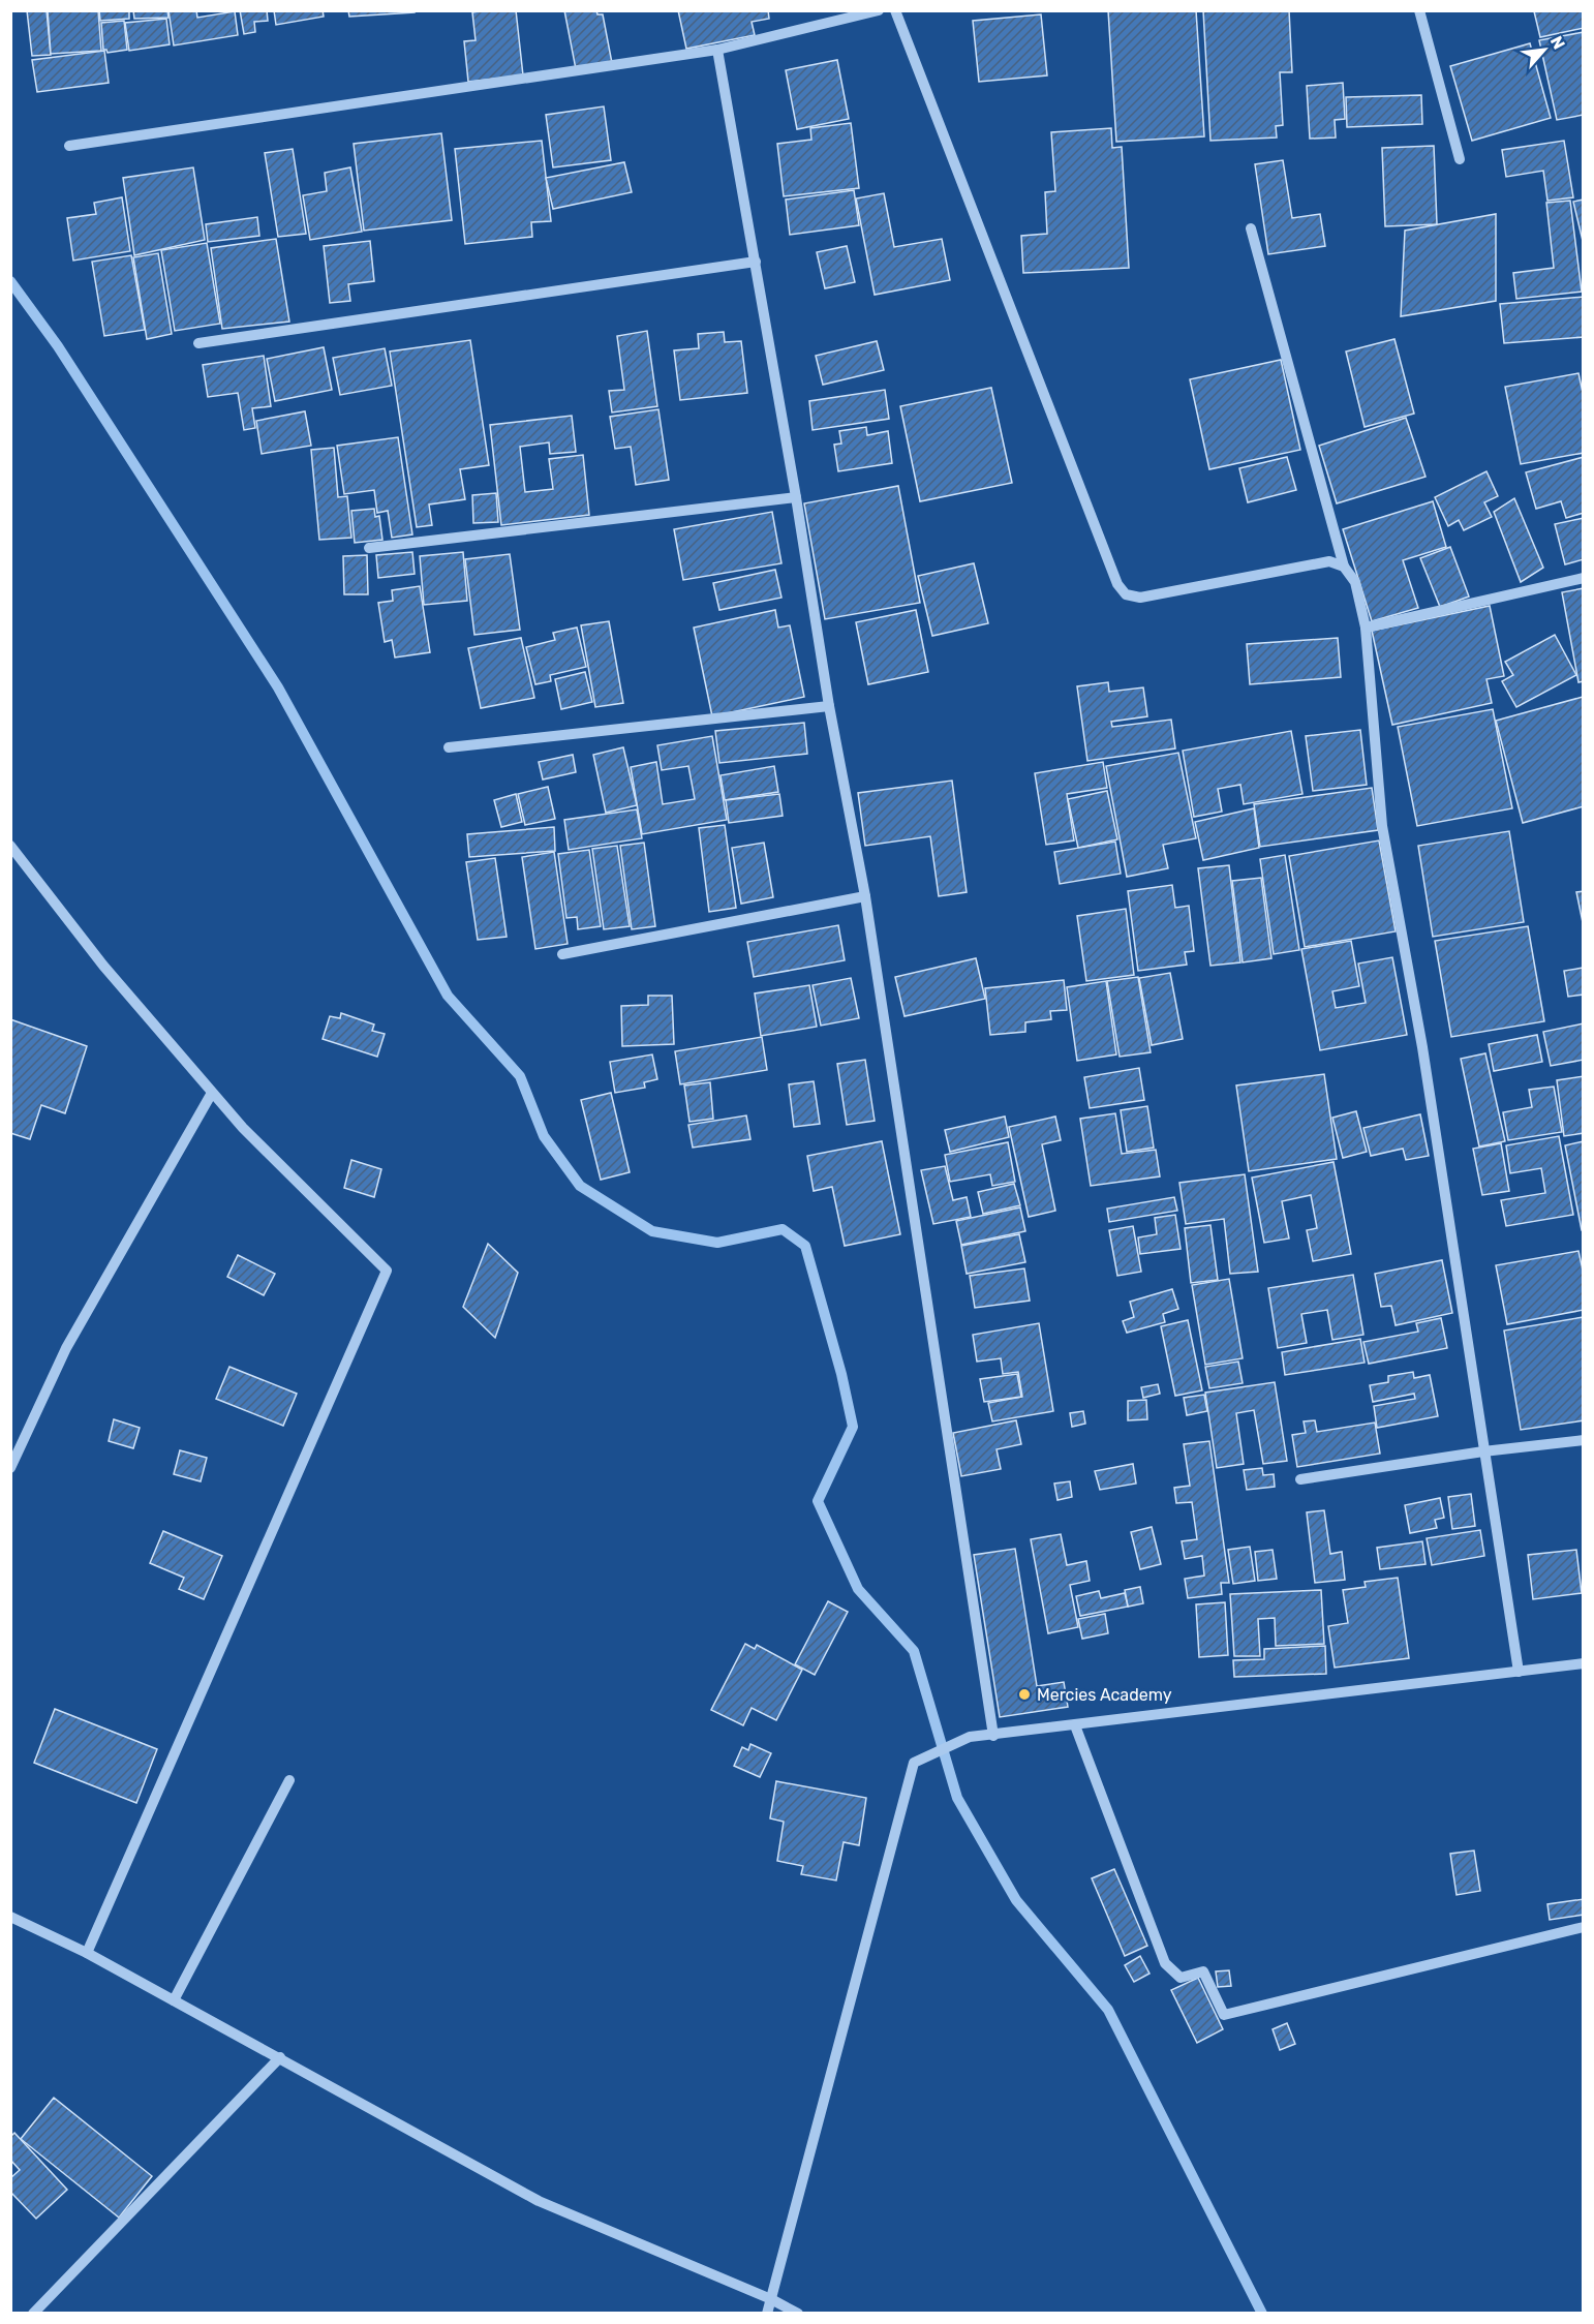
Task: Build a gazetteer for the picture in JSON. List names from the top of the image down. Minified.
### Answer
{"places":["Mercies Academy"],"north":"top right"}
